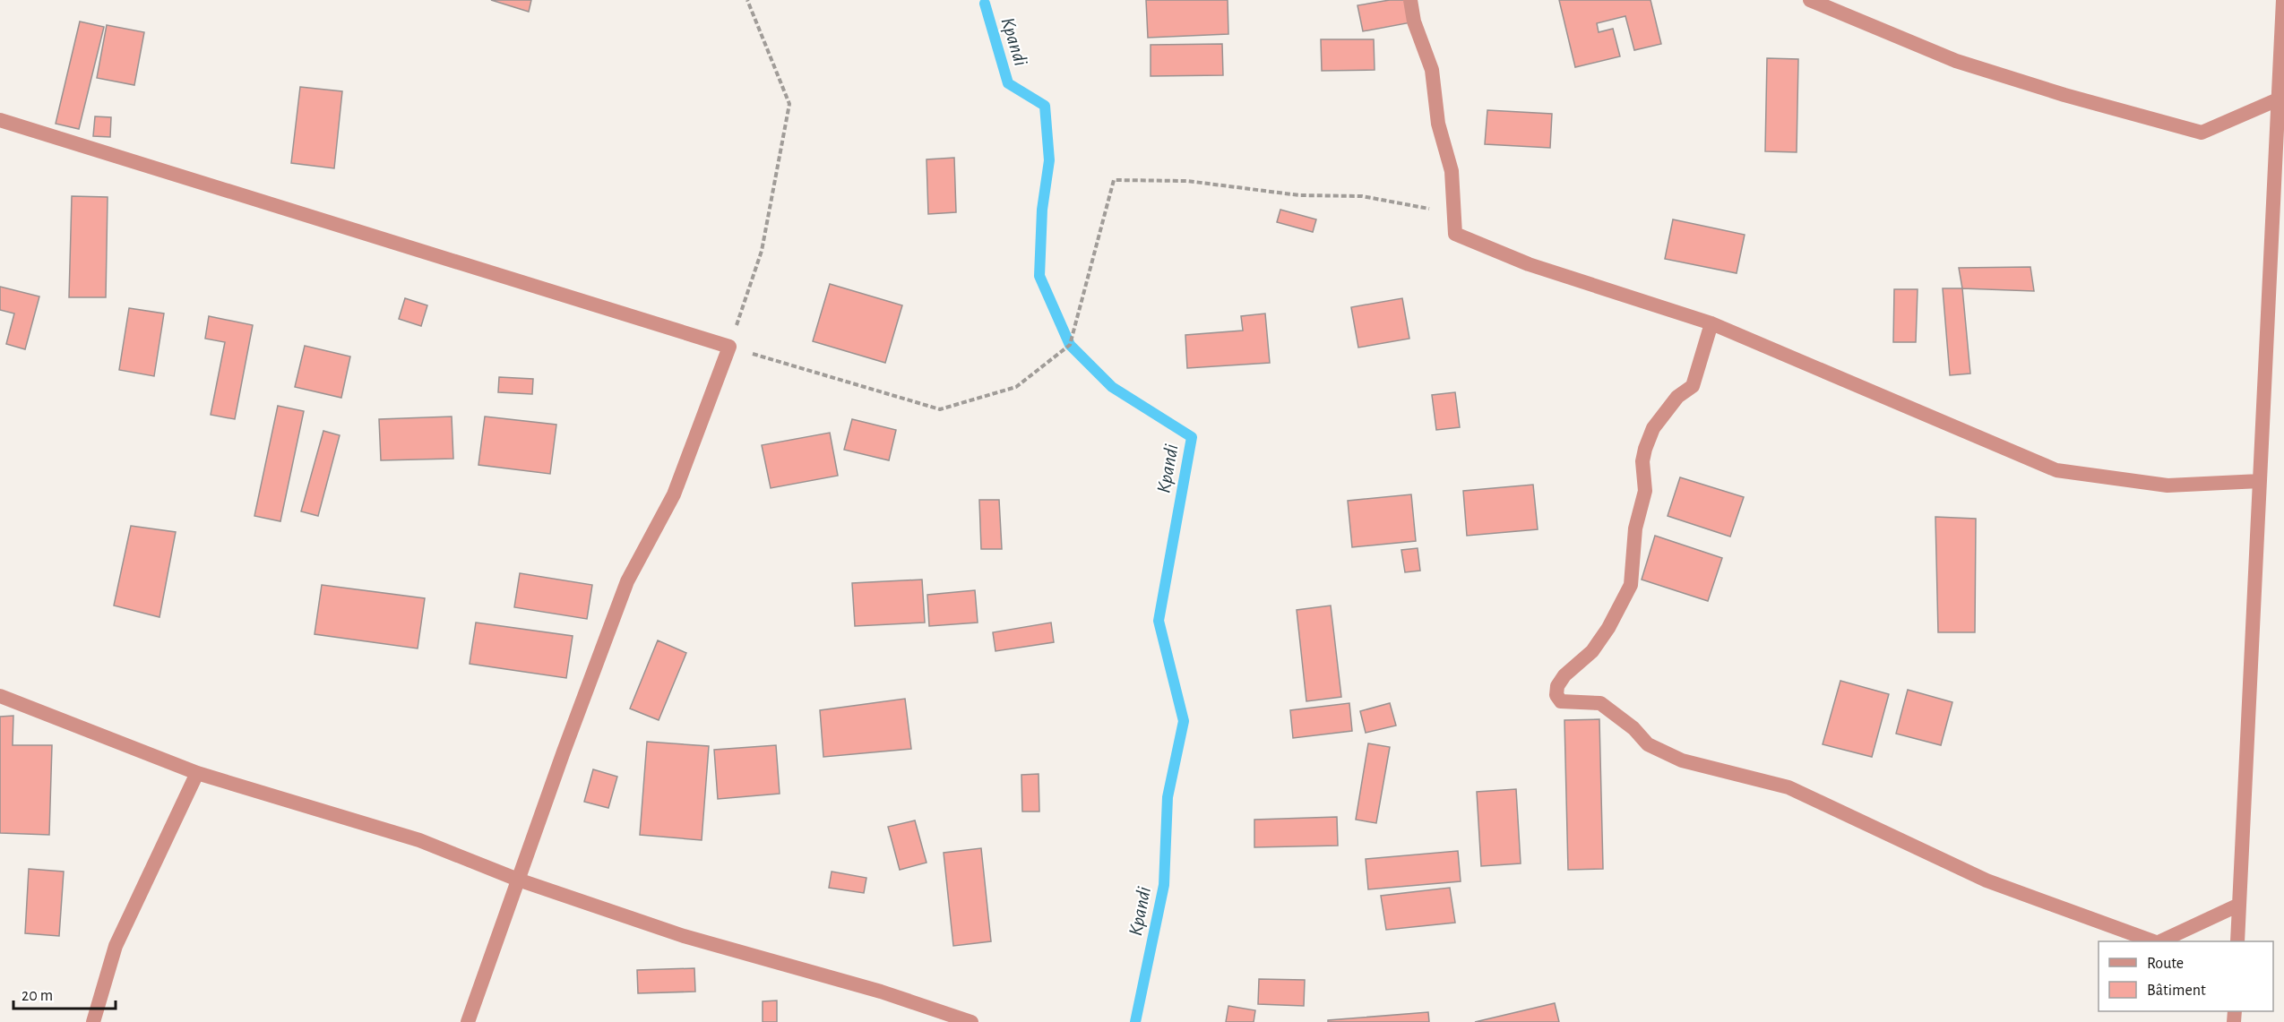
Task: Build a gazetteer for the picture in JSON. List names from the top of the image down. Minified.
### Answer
{"water":["Kpandi"],"legend":["Route","Bâtiment"],"scale_bar":"20 m"}
